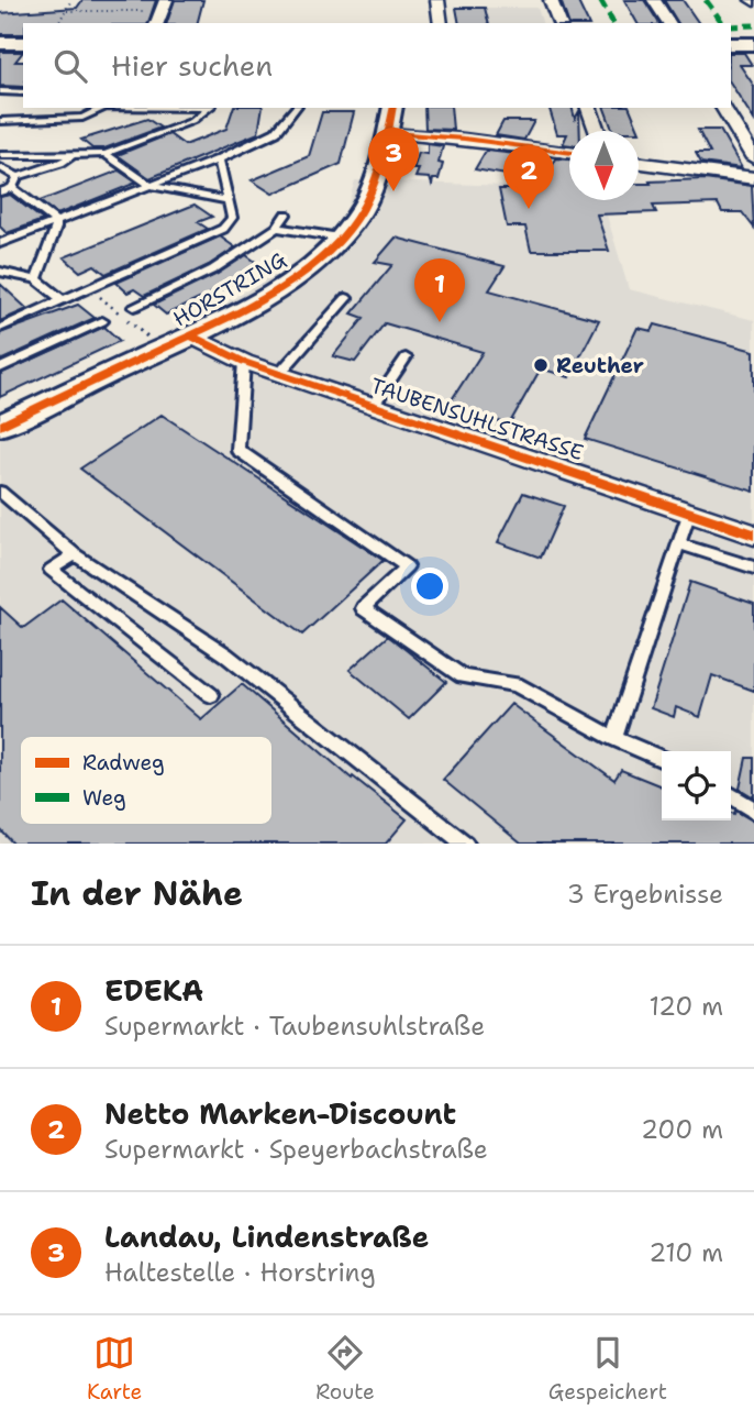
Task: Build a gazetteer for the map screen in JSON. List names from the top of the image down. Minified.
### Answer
{"streets":{"street":["HORSTRING","TAUBENSUHLSTRASSE"]},"crossings":[["HORSTRING","TAUBENSUHLSTRASSE"]],"places":["Reuther"],"legend":["Radweg","Weg"],"north":"bottom","page":{"search":"Hier suchen","pins":["3","2","1"],"heading":["In der Nähe","3 Ergebnisse"],"list":[{"mark":"1","name":"EDEKA","note":"Supermarkt · Taubensuhlstraße","value":"120 m"},{"mark":"2","name":"Netto Marken-Discount","note":"Supermarkt · Speyerbachstraße","value":"200 m"},{"mark":"3","name":"Landau, Lindenstraße","note":"Haltestelle · Horstring","value":"210 m"}],"nav":["Karte","Route","Gespeichert"]}}
